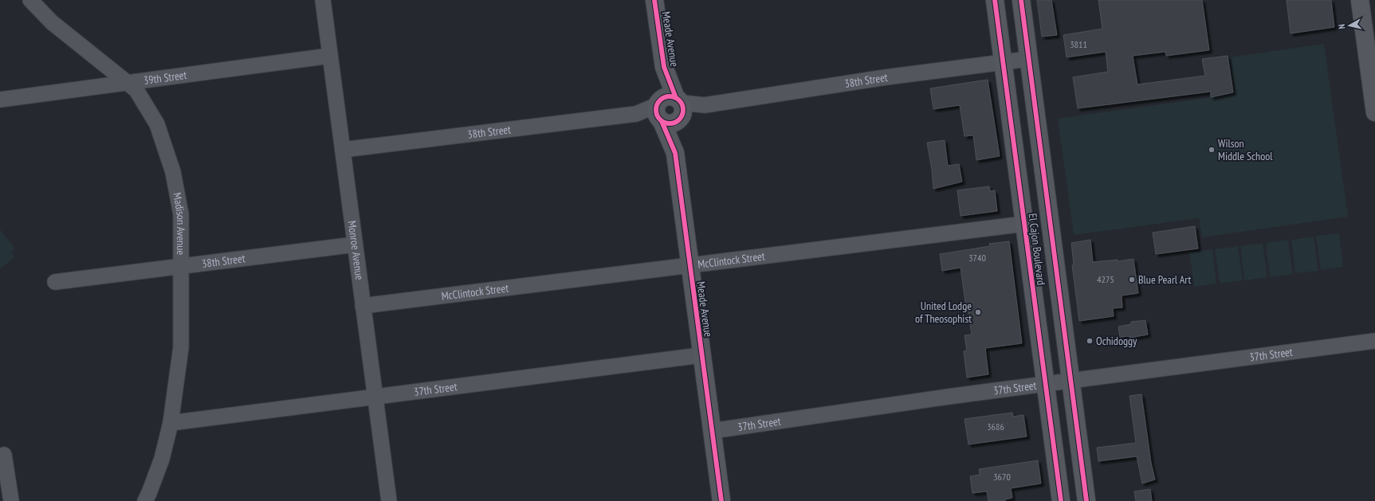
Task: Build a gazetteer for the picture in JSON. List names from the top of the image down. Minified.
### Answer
{"streets":{"main road":["Meade Avenue","El Cajon Boulevard"],"street":["39th Street","38th Street","Madison Avenue","Monroe Avenue","McClintock Street","37th Street"]},"crossings":[["Meade Avenue","38th Street"],["Meade Avenue","McClintock Street"],["Meade Avenue","37th Street"],["39th Street","Madison Avenue"],["39th Street","Monroe Avenue"],["38th Street","Madison Avenue"],["38th Street","El Cajon Boulevard"],["38th Street","Monroe Avenue"],["Madison Avenue","37th Street"],["El Cajon Boulevard","McClintock Street"],["El Cajon Boulevard","37th Street"],["Monroe Avenue","McClintock Street"],["Monroe Avenue","37th Street"]],"places":["Wilson Middle School","Blue Pearl Art","United Lodge of Theosophist","Ochidoggy"],"house_numbers":["3811","3740","4275","3686","3670"],"north":"left"}
